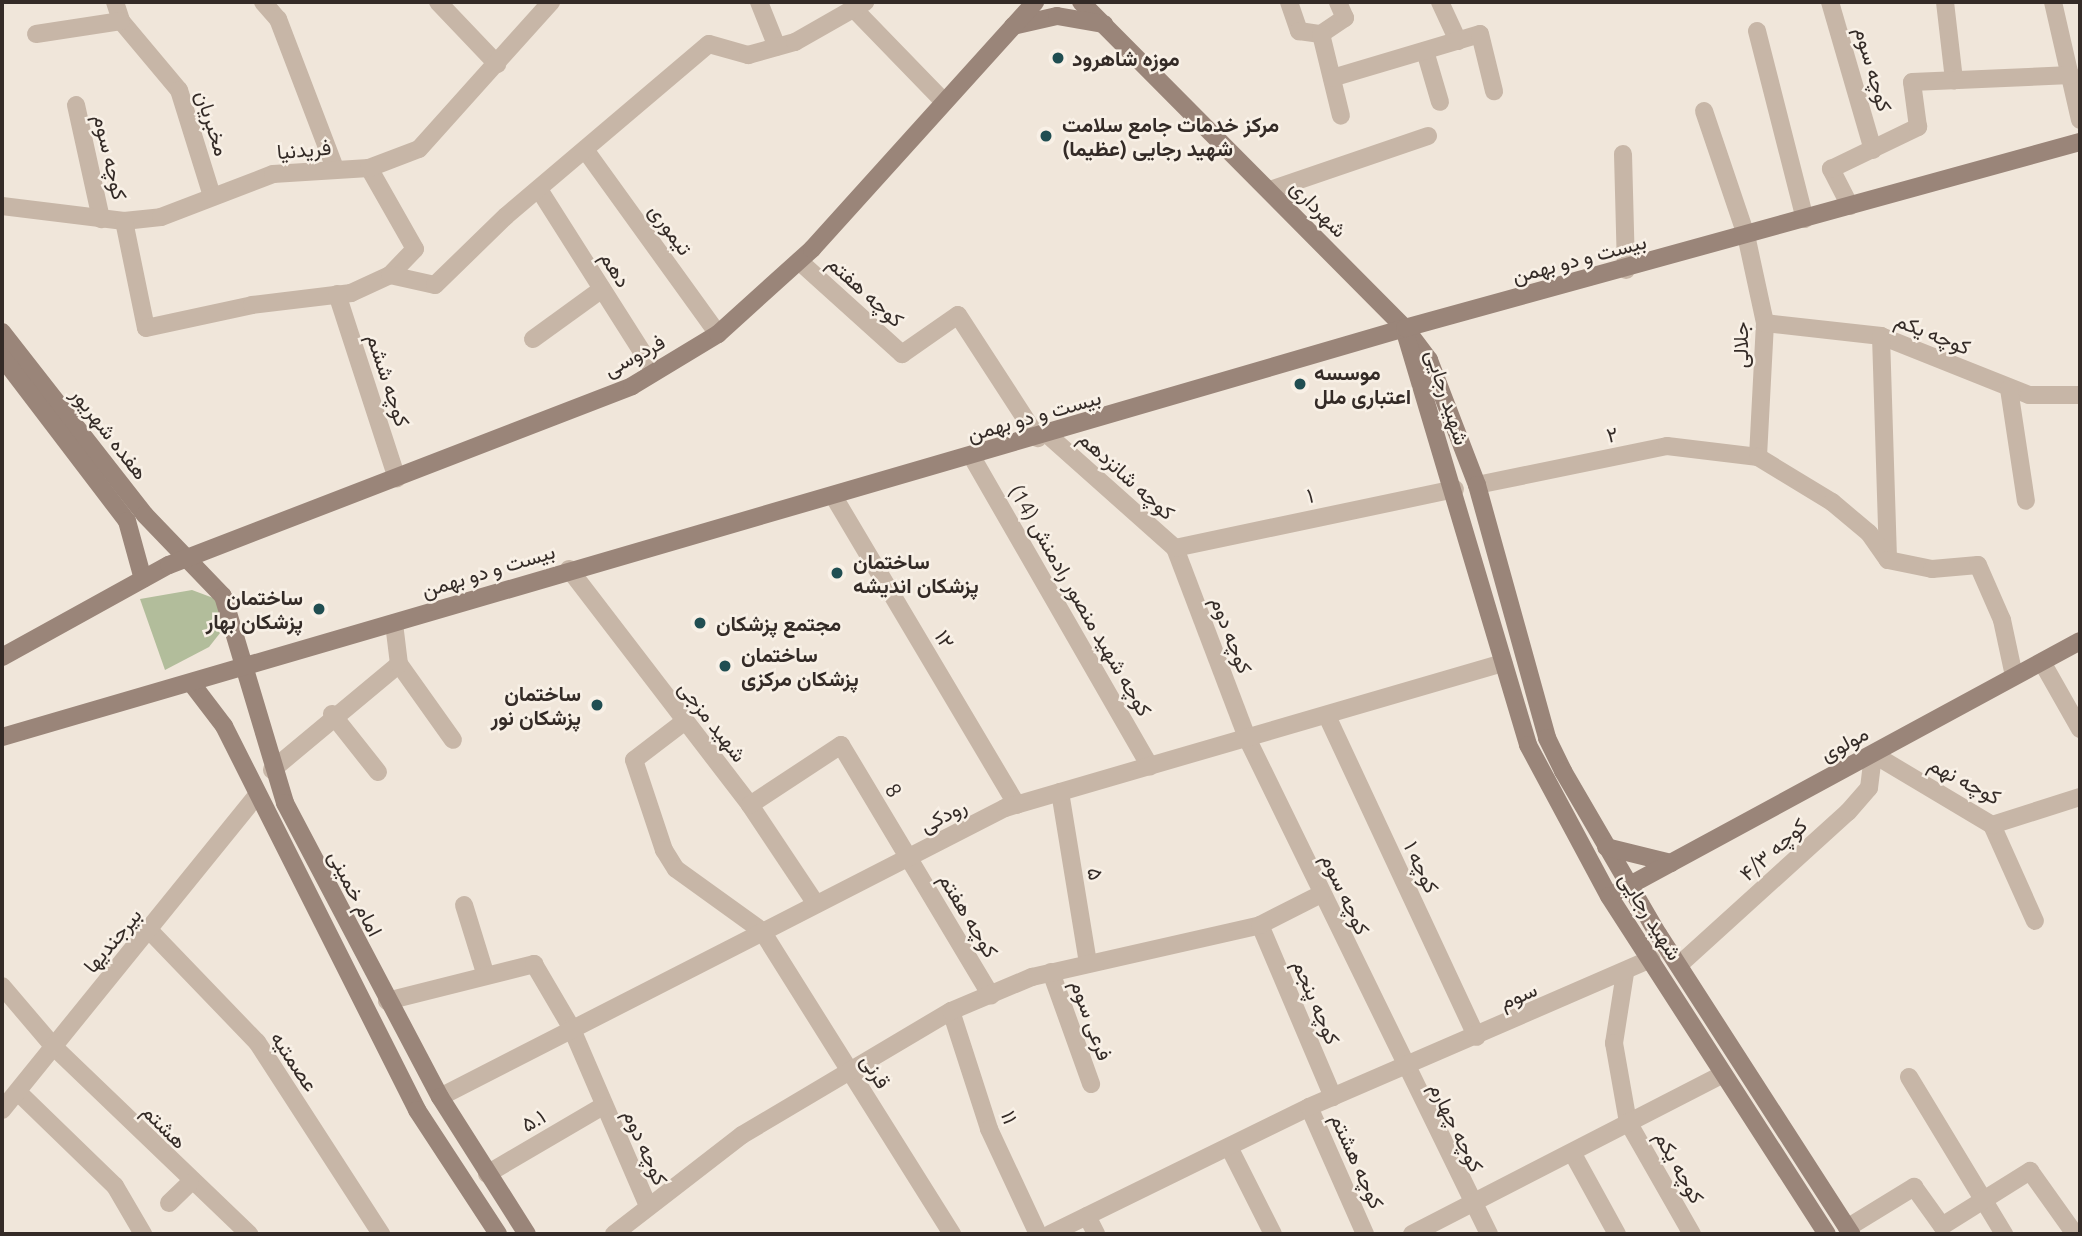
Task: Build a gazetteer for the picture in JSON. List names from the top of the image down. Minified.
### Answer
{"streets":{"main road":["شهرداری","بیست و دو بهمن","فردوسی","شهید رجایی","هفده شهریور","مولوی","امام خمینی"],"street":["کوچه سوم","مخبریان","فریدنیا","تیموری","دهم","کوچه هفتم","کوچه یکم","جلالی","کوچه ششم","۲","کوچه شانزدهم","۱","کوچه شهید منصور رادمنش (14)","کوچه دوم","۱۲","شهید مزجی","کوچه نهم","8","رودکی","کوچه ۴/۳","۱ کوچه","۵","بیرجندیها","سوم","کوچه پنجم","فرعی سوم","عصمتیه","قرنی","۱۱","۵.۱","هشتم","کوچه چهارم","کوچه هشتم"]},"crossings":[["کوچه سوم","فریدنیا"],["کوچه سوم","کوچه دوم"],["کوچه سوم","رودکی"],["کوچه سوم","سوم"],["کوچه سوم","کوچه چهارم"],["مخبریان","فریدنیا"],["شهرداری","بیست و دو بهمن"],["شهرداری","شهید رجایی"],["تیموری","فردوسی"],["بیست و دو بهمن","کوچه هفتم"],["بیست و دو بهمن","جلالی"],["بیست و دو بهمن","شهید رجایی"],["بیست و دو بهمن","کوچه شانزدهم"],["بیست و دو بهمن","کوچه شهید منصور رادمنش (14)"],["بیست و دو بهمن","۱۲"],["بیست و دو بهمن","شهید مزجی"],["بیست و دو بهمن","امام خمینی"],["دهم","فردوسی"],["کوچه هفتم","فردوسی"],["کوچه هفتم","کوچه شانزدهم"],["کوچه هفتم","8"],["کوچه هفتم","رودکی"],["کوچه یکم","جلالی"],["جلالی","۲"],["فردوسی","کوچه ششم"],["فردوسی","هفده شهریور"],["فردوسی","امام خمینی"],["شهید رجایی","۲"],["شهید رجایی","۱"],["شهید رجایی","مولوی"],["شهید رجایی","رودکی"],["شهید رجایی","کوچه ۴/۳"],["شهید رجایی","سوم"],["هفده شهریور","امام خمینی"],["کوچه شانزدهم","۱"],["کوچه شانزدهم","کوچه دوم"],["۱","کوچه دوم"],["کوچه شهید منصور رادمنش (14)","رودکی"],["کوچه دوم","رودکی"],["کوچه دوم","۵.۱"],["۱۲","رودکی"],["شهید مزجی","8"],["شهید مزجی","رودکی"],["مولوی","کوچه نهم"],["مولوی","کوچه ۴/۳"],["کوچه نهم","کوچه ۴/۳"],["8","رودکی"],["رودکی","۱ کوچه"],["رودکی","۵"],["رودکی","امام خمینی"],["رودکی","قرنی"],["۱ کوچه","سوم"],["امام خمینی","۵.۱"],["بیرجندیها","عصمتیه"],["بیرجندیها","هشتم"],["سوم","کوچه پنجم"],["سوم","کوچه چهارم"],["سوم","کوچه هشتم"]],"places":["موزه شاهرود","مرکز خدمات جامع سلامت شهید رجایی (عظیما)","موسسه اعتباری ملل","ساختمان پزشکان اندیشه","ساختمان پزشکان بهار","مجتمع پزشکان","ساختمان پزشکان مرکزی","ساختمان پزشکان نور"]}
